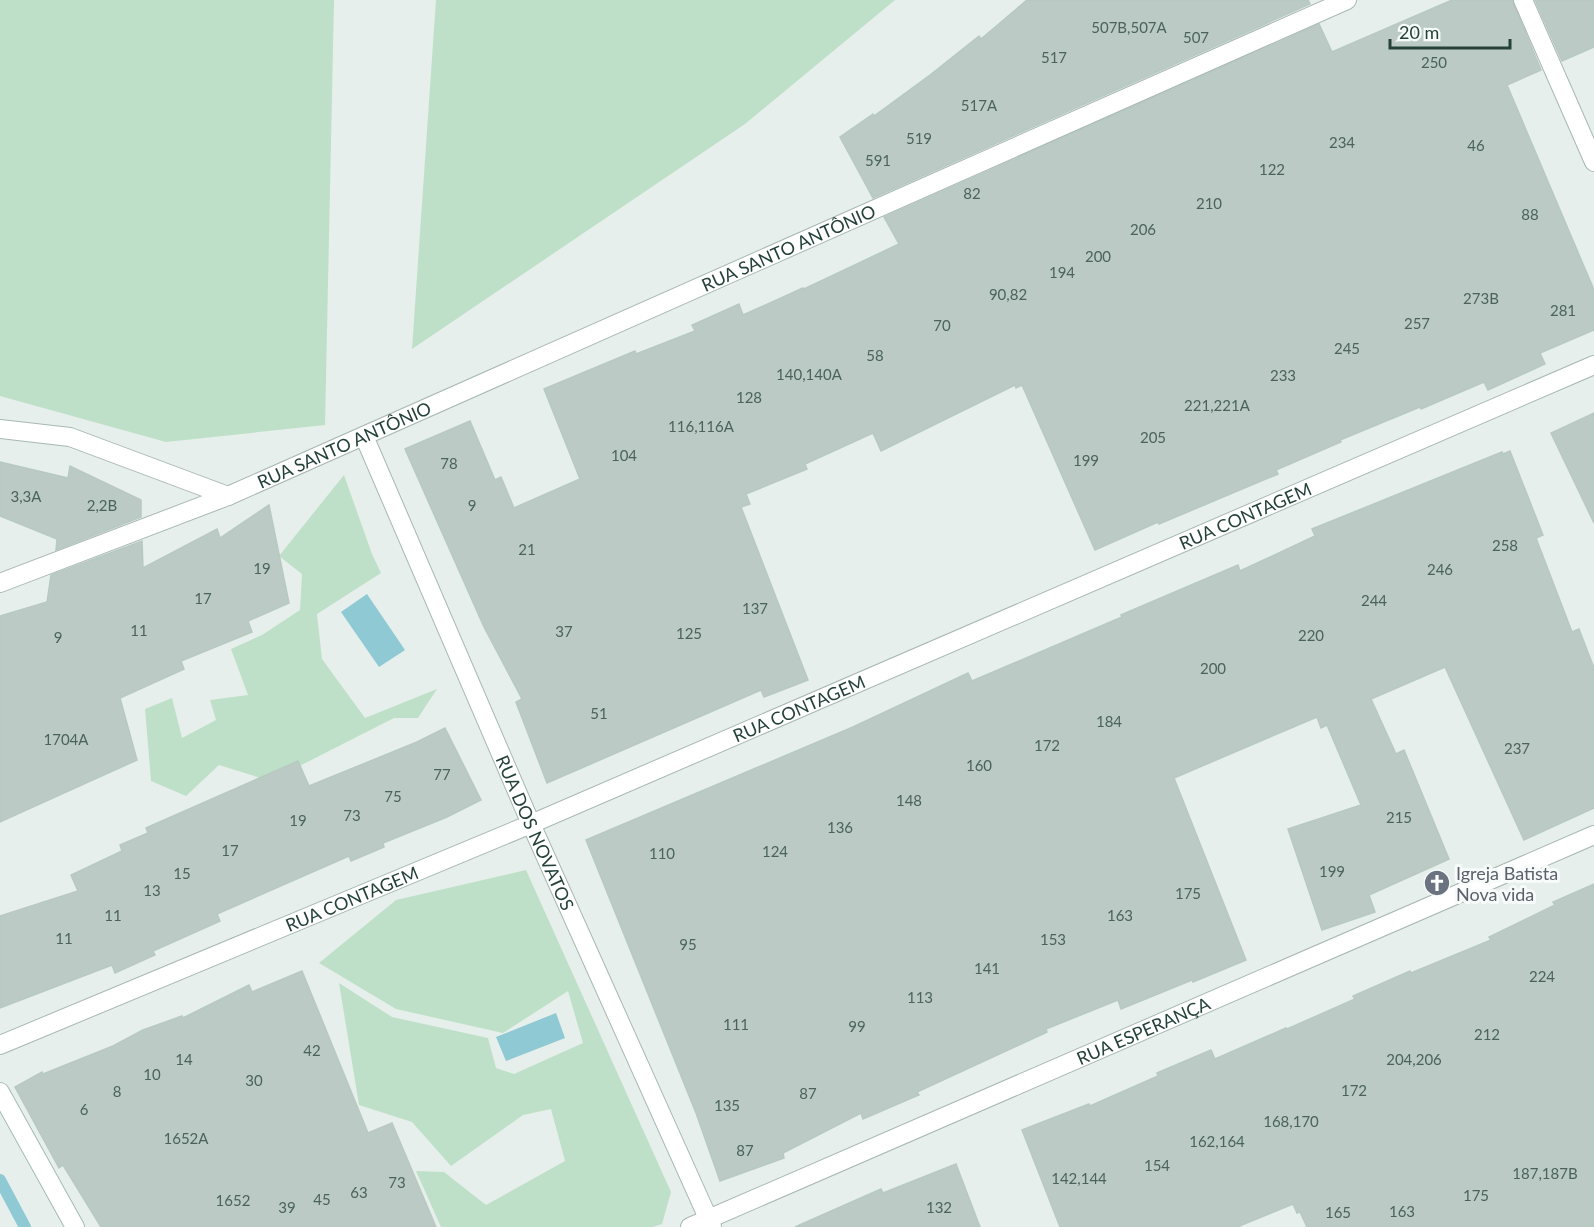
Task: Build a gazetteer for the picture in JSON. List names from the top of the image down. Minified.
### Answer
{"streets":{"street":["RUA SANTO ANTÔNIO","RUA CONTAGEM","RUA DOS NOVATOS","RUA ESPERANÇA"]},"crossings":[["RUA SANTO ANTÔNIO","RUA DOS NOVATOS"],["RUA CONTAGEM","RUA DOS NOVATOS"],["RUA DOS NOVATOS","RUA ESPERANÇA"]],"places":{"church":["Igreja Batista Nova vida"]},"house_numbers":["507B,507A","507","517","250","517A","519","234","46","591","122","82","210","88","206","200","194","90,82","273B","281","257","70","245","58","140,140A","233","128","221,221A","116,116A","205","104","199","78","3,3A","2,2B","9","258","21","19","246","17","244","137","11","37","125","220","9","200","51","184","1704A","172","237","160","77","75","148","73","215","19","136","17","124","110","199","15","13","175","11","163","11","153","95","141","224","113","111","99","212","42","14","204,206","10","30","172","8","87","135","6","168,170","1652A","162,164","87","154","187,187B","142,144","73","63","175","45","1652","39","132","163","165"],"scale_bar":"20 m"}
